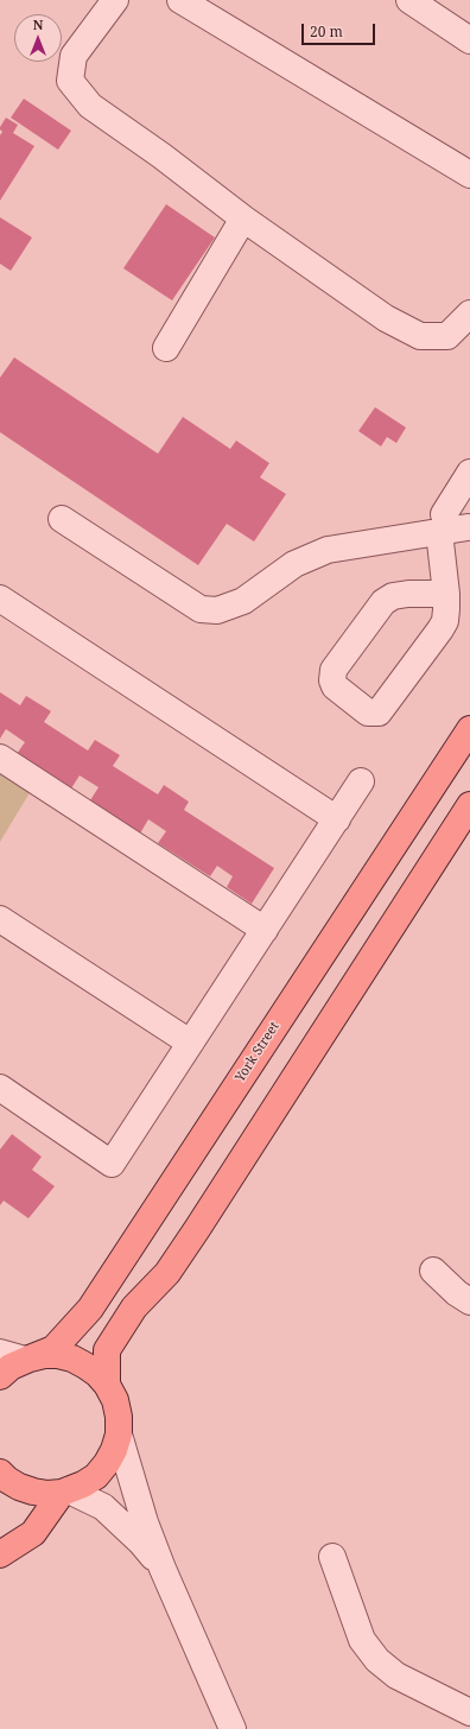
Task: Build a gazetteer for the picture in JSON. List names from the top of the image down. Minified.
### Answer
{"streets":{"main road":["York Street"]},"scale_bar":"20 m","north":"top"}
